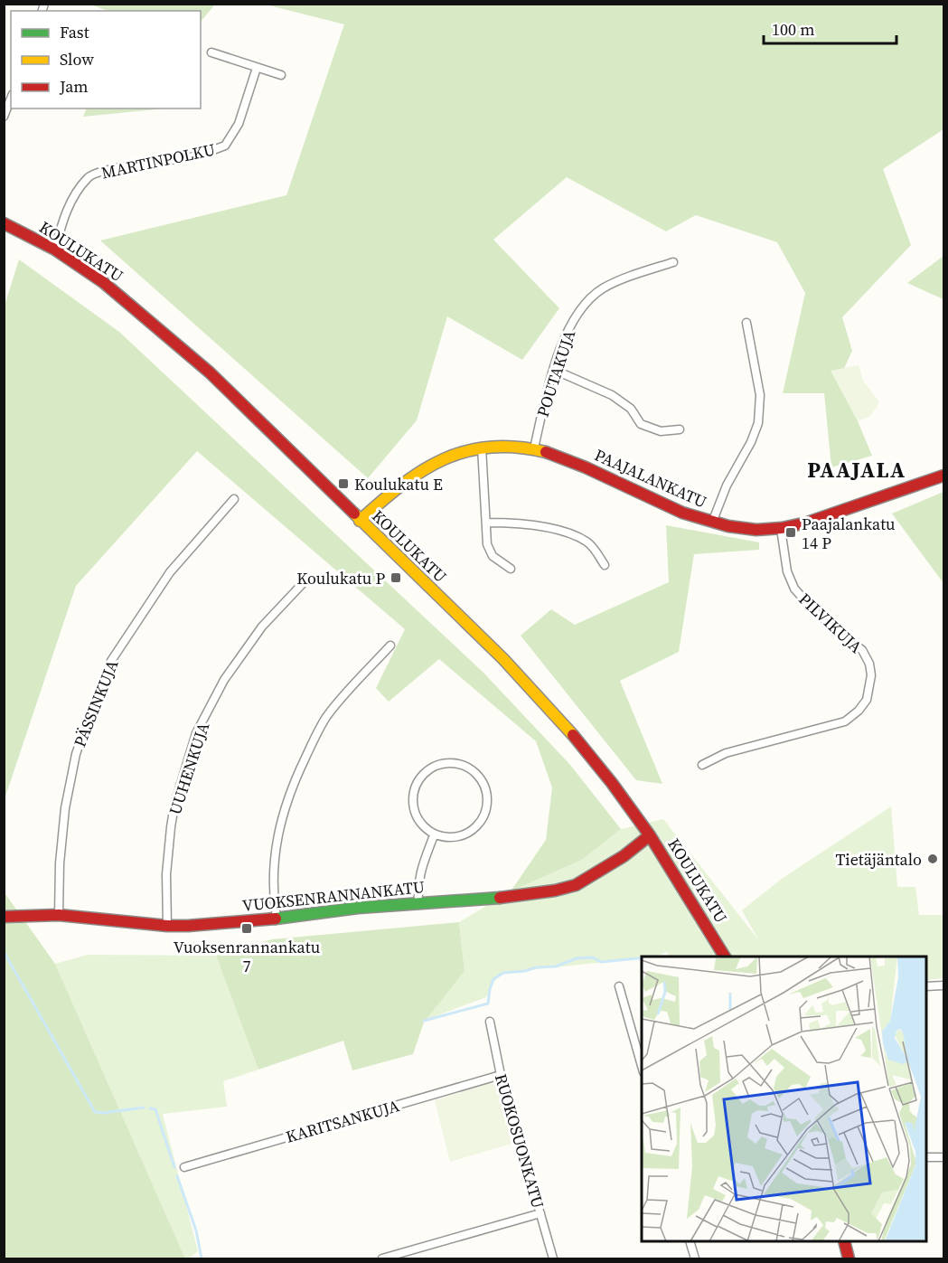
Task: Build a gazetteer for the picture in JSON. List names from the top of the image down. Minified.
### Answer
{"streets":{"street":["MARTINPOLKU","KOULUKATU","POUTAKUJA","PAAJALANKATU","PILVIKUJA","PÄSSINKUJA","UUHENKUJA","VUOKSENRANNANKATU","KARITSANKUJA","RUOKOSUONKATU"]},"crossings":[["MARTINPOLKU","KOULUKATU"],["KOULUKATU","PAAJALANKATU"],["KOULUKATU","VUOKSENRANNANKATU"],["POUTAKUJA","PAAJALANKATU"],["PAAJALANKATU","PILVIKUJA"],["PÄSSINKUJA","VUOKSENRANNANKATU"],["UUHENKUJA","VUOKSENRANNANKATU"],["KARITSANKUJA","RUOKOSUONKATU"]],"districts":["PAAJALA"],"places":{"transit":["Koulukatu E","Paajalankatu 14 P","Koulukatu P","Vuoksenrannankatu 7"],"other":["Tietäjäntalo"]},"legend":["Fast","Slow","Jam"],"scale_bar":"100 m"}
